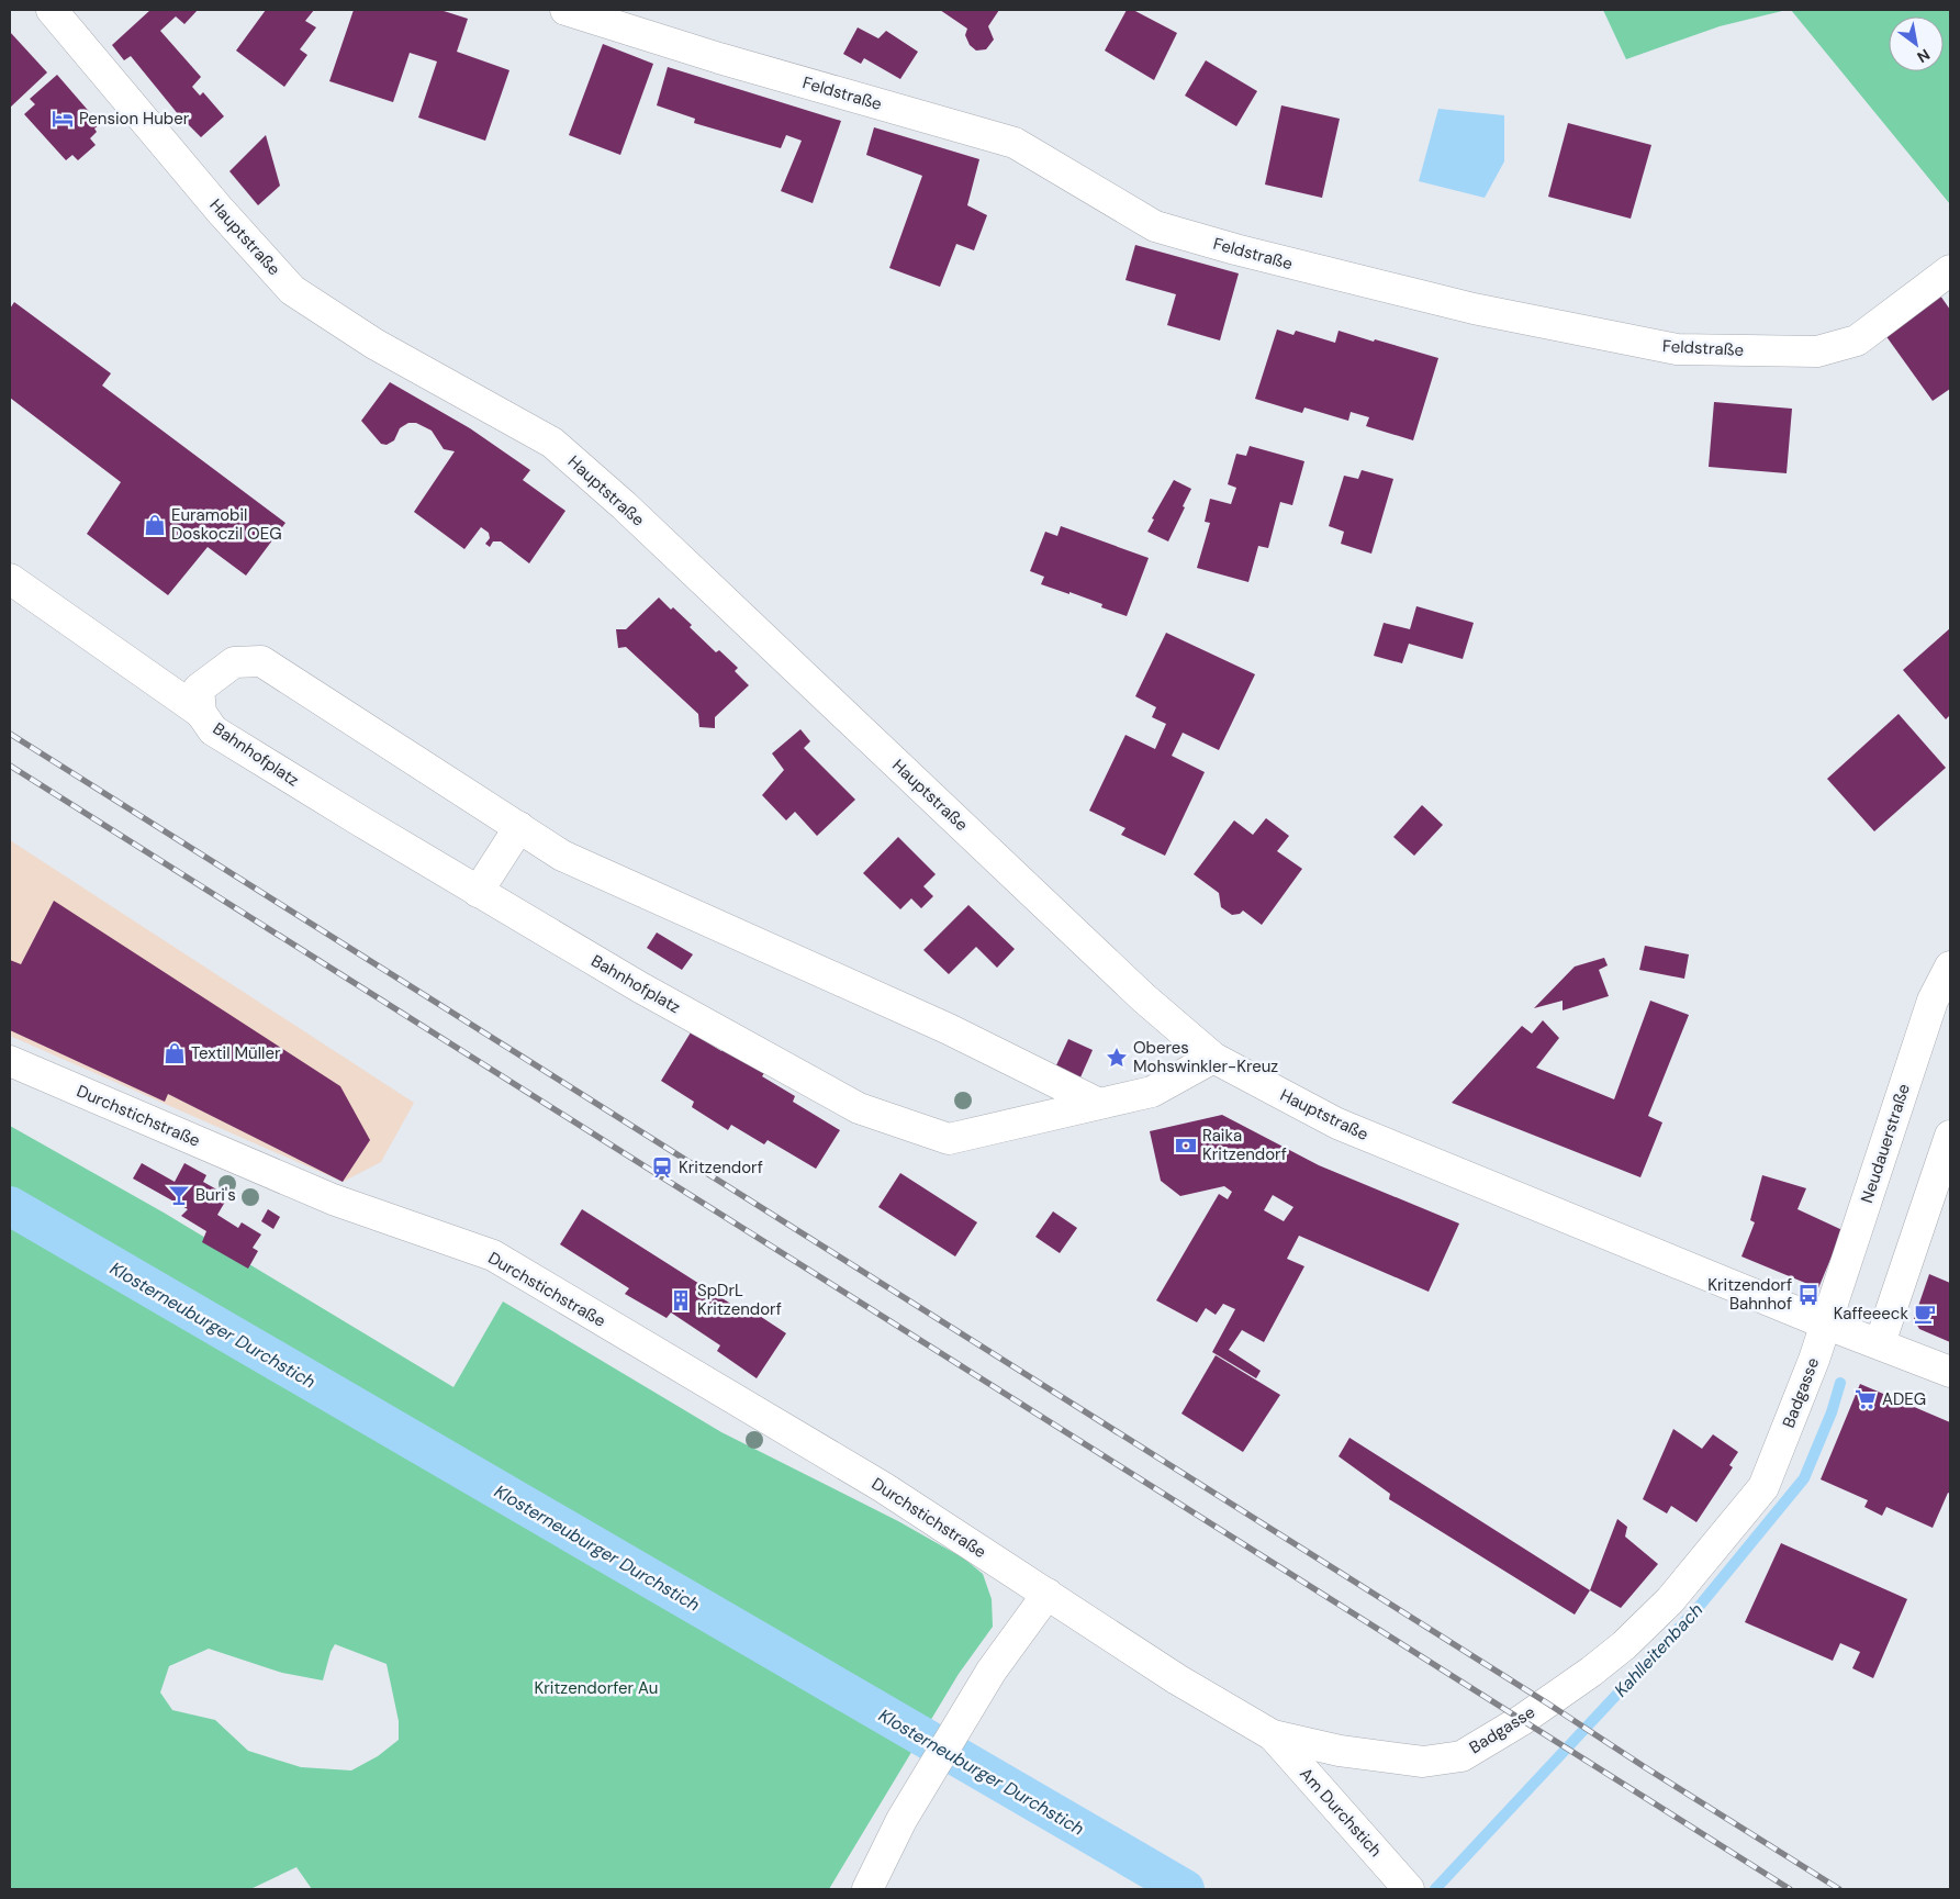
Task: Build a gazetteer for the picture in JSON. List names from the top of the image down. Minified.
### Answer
{"streets":{"street":["Feldstraße","Hauptstraße","Bahnhofplatz","Durchstichstraße","Neudauerstraße","Badgasse","Am Durchstich"]},"crossings":[["Hauptstraße","Bahnhofplatz"],["Hauptstraße","Neudauerstraße"],["Hauptstraße","Badgasse"],["Durchstichstraße","Badgasse"],["Neudauerstraße","Badgasse"],["Badgasse","Am Durchstich"]],"water":["Klosterneuburger Durchstich","Kahlleitenbach"],"parks":["Kritzendorfer Au"],"places":{"hotel":["Pension Huber"],"shop":["Euramobil Doskoczil OEG","Textil Müller"],"place":["Oberes Mohswinkler-Kreuz"],"bank":["Raika Kritzendorf"],"station":["Kritzendorf"],"bar":["Buri's"],"bus stop":["Kritzendorf Bahnhof"],"building":["SpDrL Kritzendorf"],"cafe":["Kaffeeeck"],"supermarket":["ADEG"]},"north":"bottom right"}
